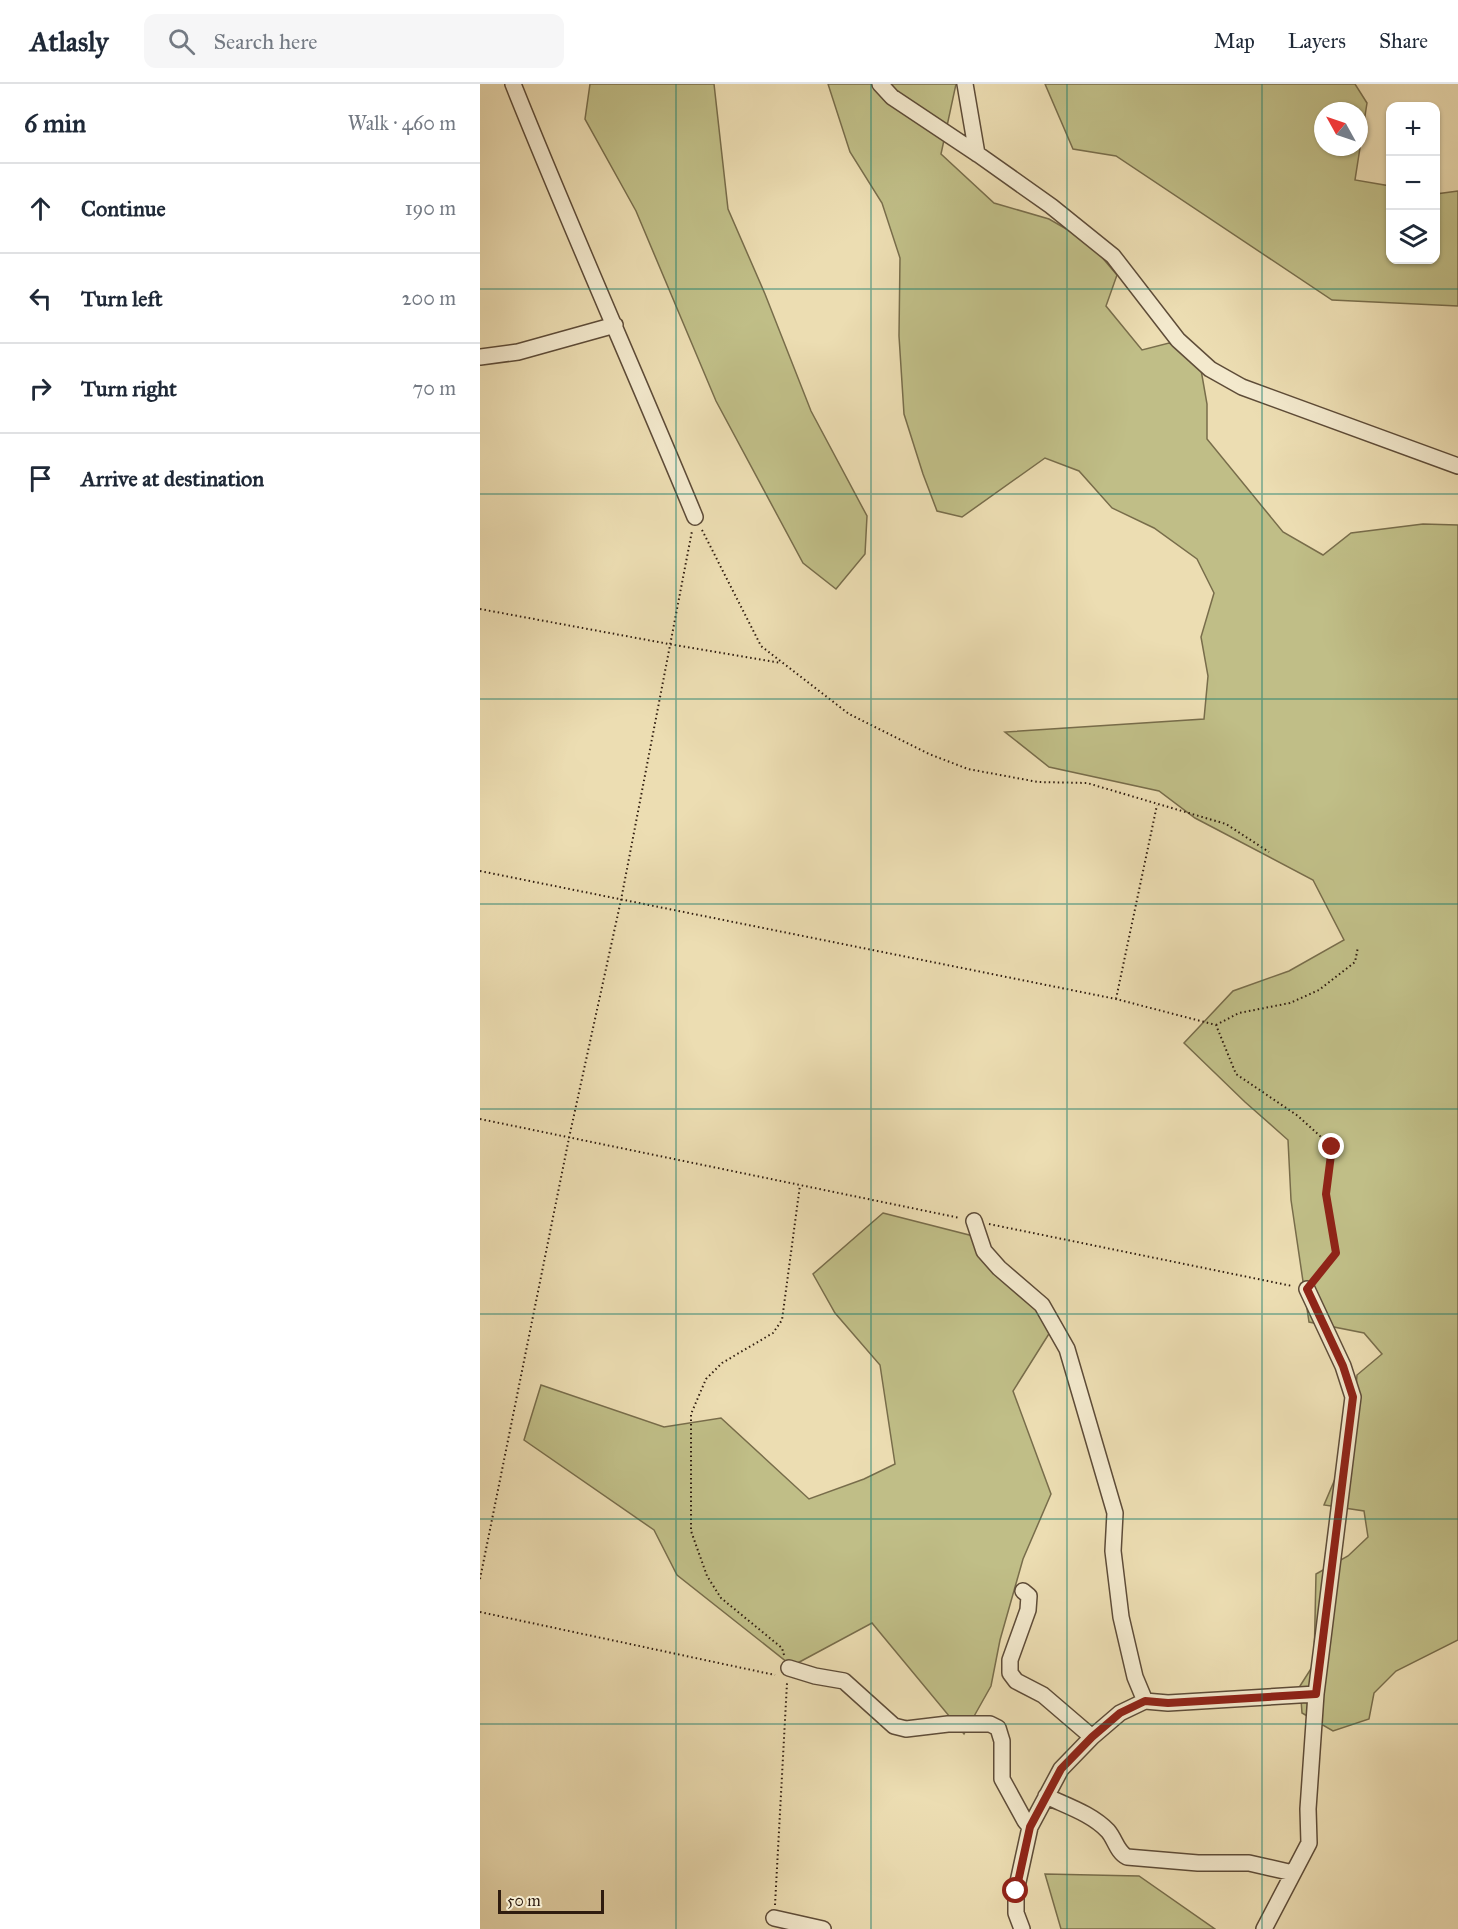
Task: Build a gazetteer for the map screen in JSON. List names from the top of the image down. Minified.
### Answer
{"scale_bar":"50 m","north":"top left","page":{"header":"Atlasly","search":"Search here","nav":["Map","Layers","Share"],"heading":["6 min","Walk · 460 m"],"map_buttons":["+","−"],"list":[["Continue","190 m"],["Turn left","200 m"],["Turn right","70 m"],"Arrive at destination"],"scale":"50 m"}}
